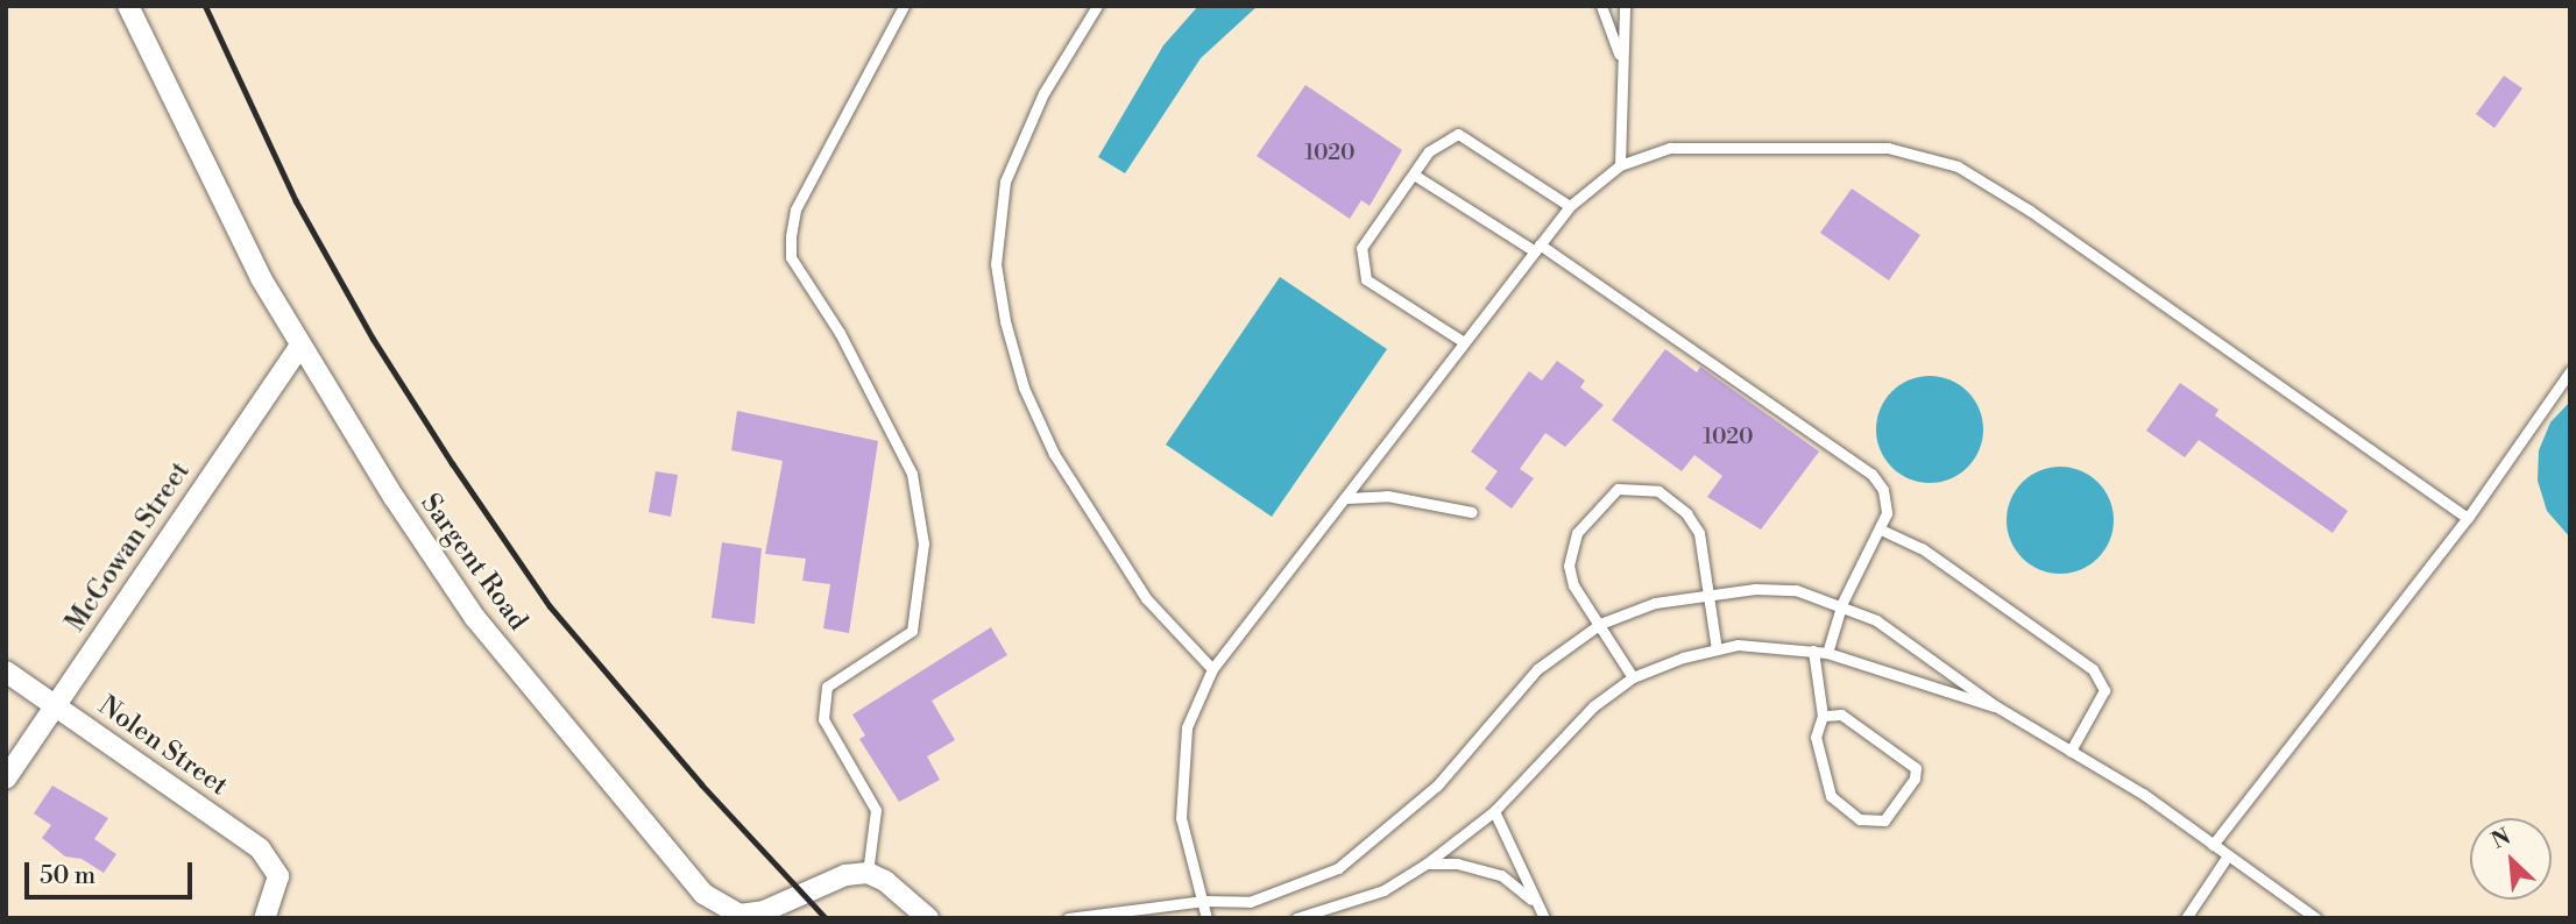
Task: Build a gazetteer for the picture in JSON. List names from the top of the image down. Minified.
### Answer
{"streets":{"street":["McGowan Street","Sargent Road","Nolen Street"]},"crossings":[["McGowan Street","Sargent Road"],["McGowan Street","Nolen Street"]],"house_numbers":["1020","1020"],"scale_bar":"50 m","north":"top left"}
